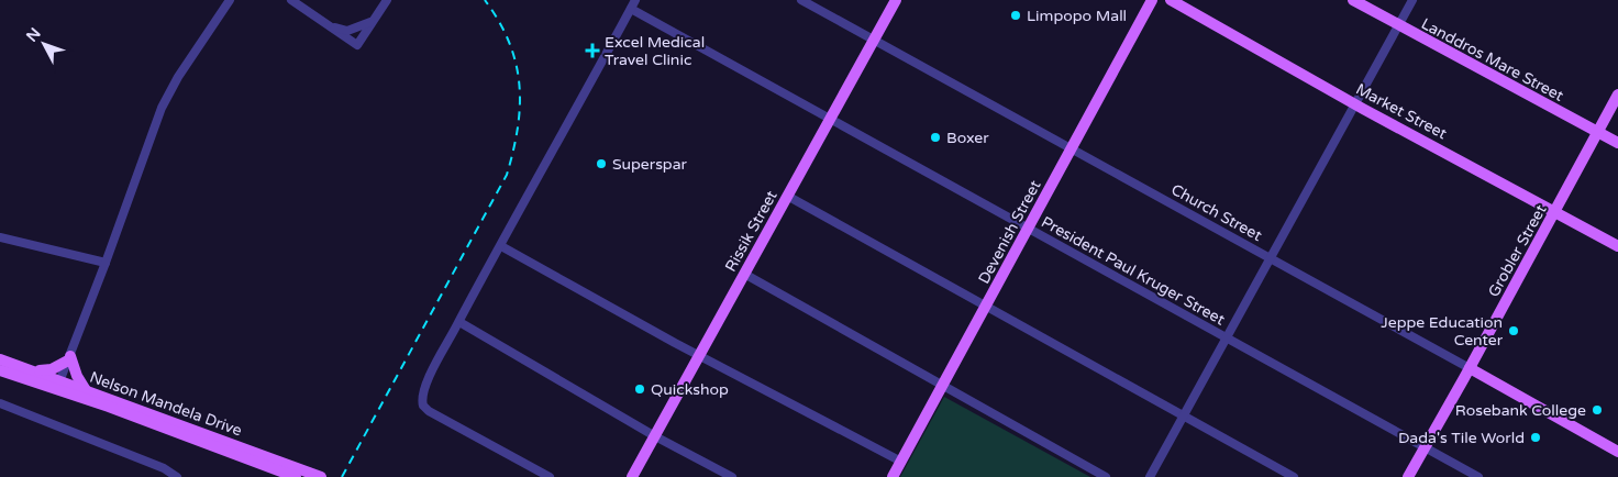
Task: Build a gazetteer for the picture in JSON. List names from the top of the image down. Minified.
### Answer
{"streets":{"main road":["Landdros Mare Street","Market Street","Church Street","Rissik Street","Devenish Street","Grobler Street","Nelson Mandela Drive"],"street":["President Paul Kruger Street"]},"crossings":[["Landdros Mare Street","Grobler Street"],["Market Street","Grobler Street"],["Church Street","Rissik Street"],["Church Street","Devenish Street"],["Church Street","Grobler Street"],["Rissik Street","President Paul Kruger Street"],["Devenish Street","President Paul Kruger Street"],["Grobler Street","President Paul Kruger Street"]],"places":{"other":["Limpopo Mall","Boxer","Superspar","Jeppe Education Center","Quickshop","Rosebank College","Dada's Tile World"],"health":["Excel Medical Travel Clinic"]},"north":"top left"}
